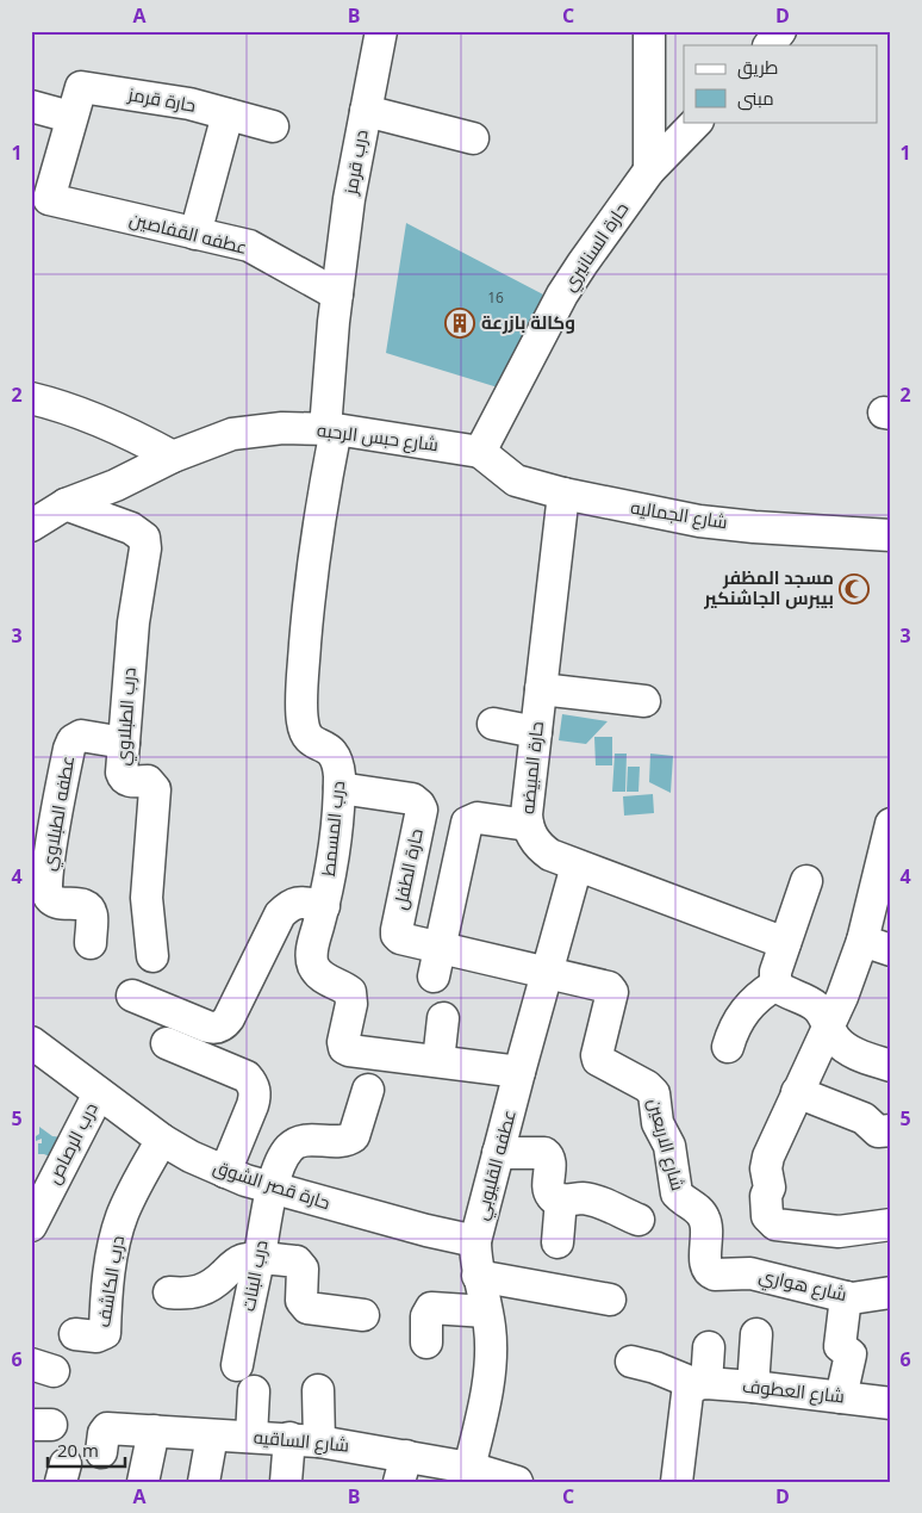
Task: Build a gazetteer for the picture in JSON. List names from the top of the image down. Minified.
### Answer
{"streets":{"street":["حارة قرمز","درب قرمز","عطفه القفاصين","حارة السنانيري","شارع حبس الرحبه","شارع الجماليه","درب الطبلاوي","حارة المبيضه","عطفه الطبلاوي","درب المسمط","حارة الطفل","درب الرصاص","شارع الاربعين","عطفه القليوبي","حارة قصر الشوق","درب البنات","درب الكاشف","شارع هواري","شارع العطوف","شارع الساقيه"]},"crossings":[["درب قرمز","عطفه القفاصين"],["درب قرمز","شارع حبس الرحبه"],["درب قرمز","درب المسمط"],["حارة السنانيري","شارع حبس الرحبه"],["حارة السنانيري","شارع الجماليه"],["شارع حبس الرحبه","شارع الجماليه"],["شارع حبس الرحبه","درب الطبلاوي"],["شارع حبس الرحبه","درب المسمط"],["شارع الجماليه","حارة المبيضه"],["درب الطبلاوي","عطفه الطبلاوي"],["حارة المبيضه","عطفه القليوبي"],["درب المسمط","حارة الطفل"],["درب المسمط","عطفه القليوبي"],["درب الرصاص","حارة قصر الشوق"],["شارع الاربعين","عطفه القليوبي"],["شارع الاربعين","شارع هواري"],["عطفه القليوبي","حارة قصر الشوق"],["عطفه القليوبي","شارع الساقيه"],["حارة قصر الشوق","درب البنات"],["حارة قصر الشوق","درب الكاشف"]],"places":{"building":["وكالة بازرعة"],"mosque":["مسجد المظفر بيبرس الجاشنكير"]},"house_numbers":["16"],"legend":["طريق","مبنى"],"scale_bar":"20 m","grid":{"columns":["A","B","C","D"],"rows":["1","2","3","4","5","6"]}}
